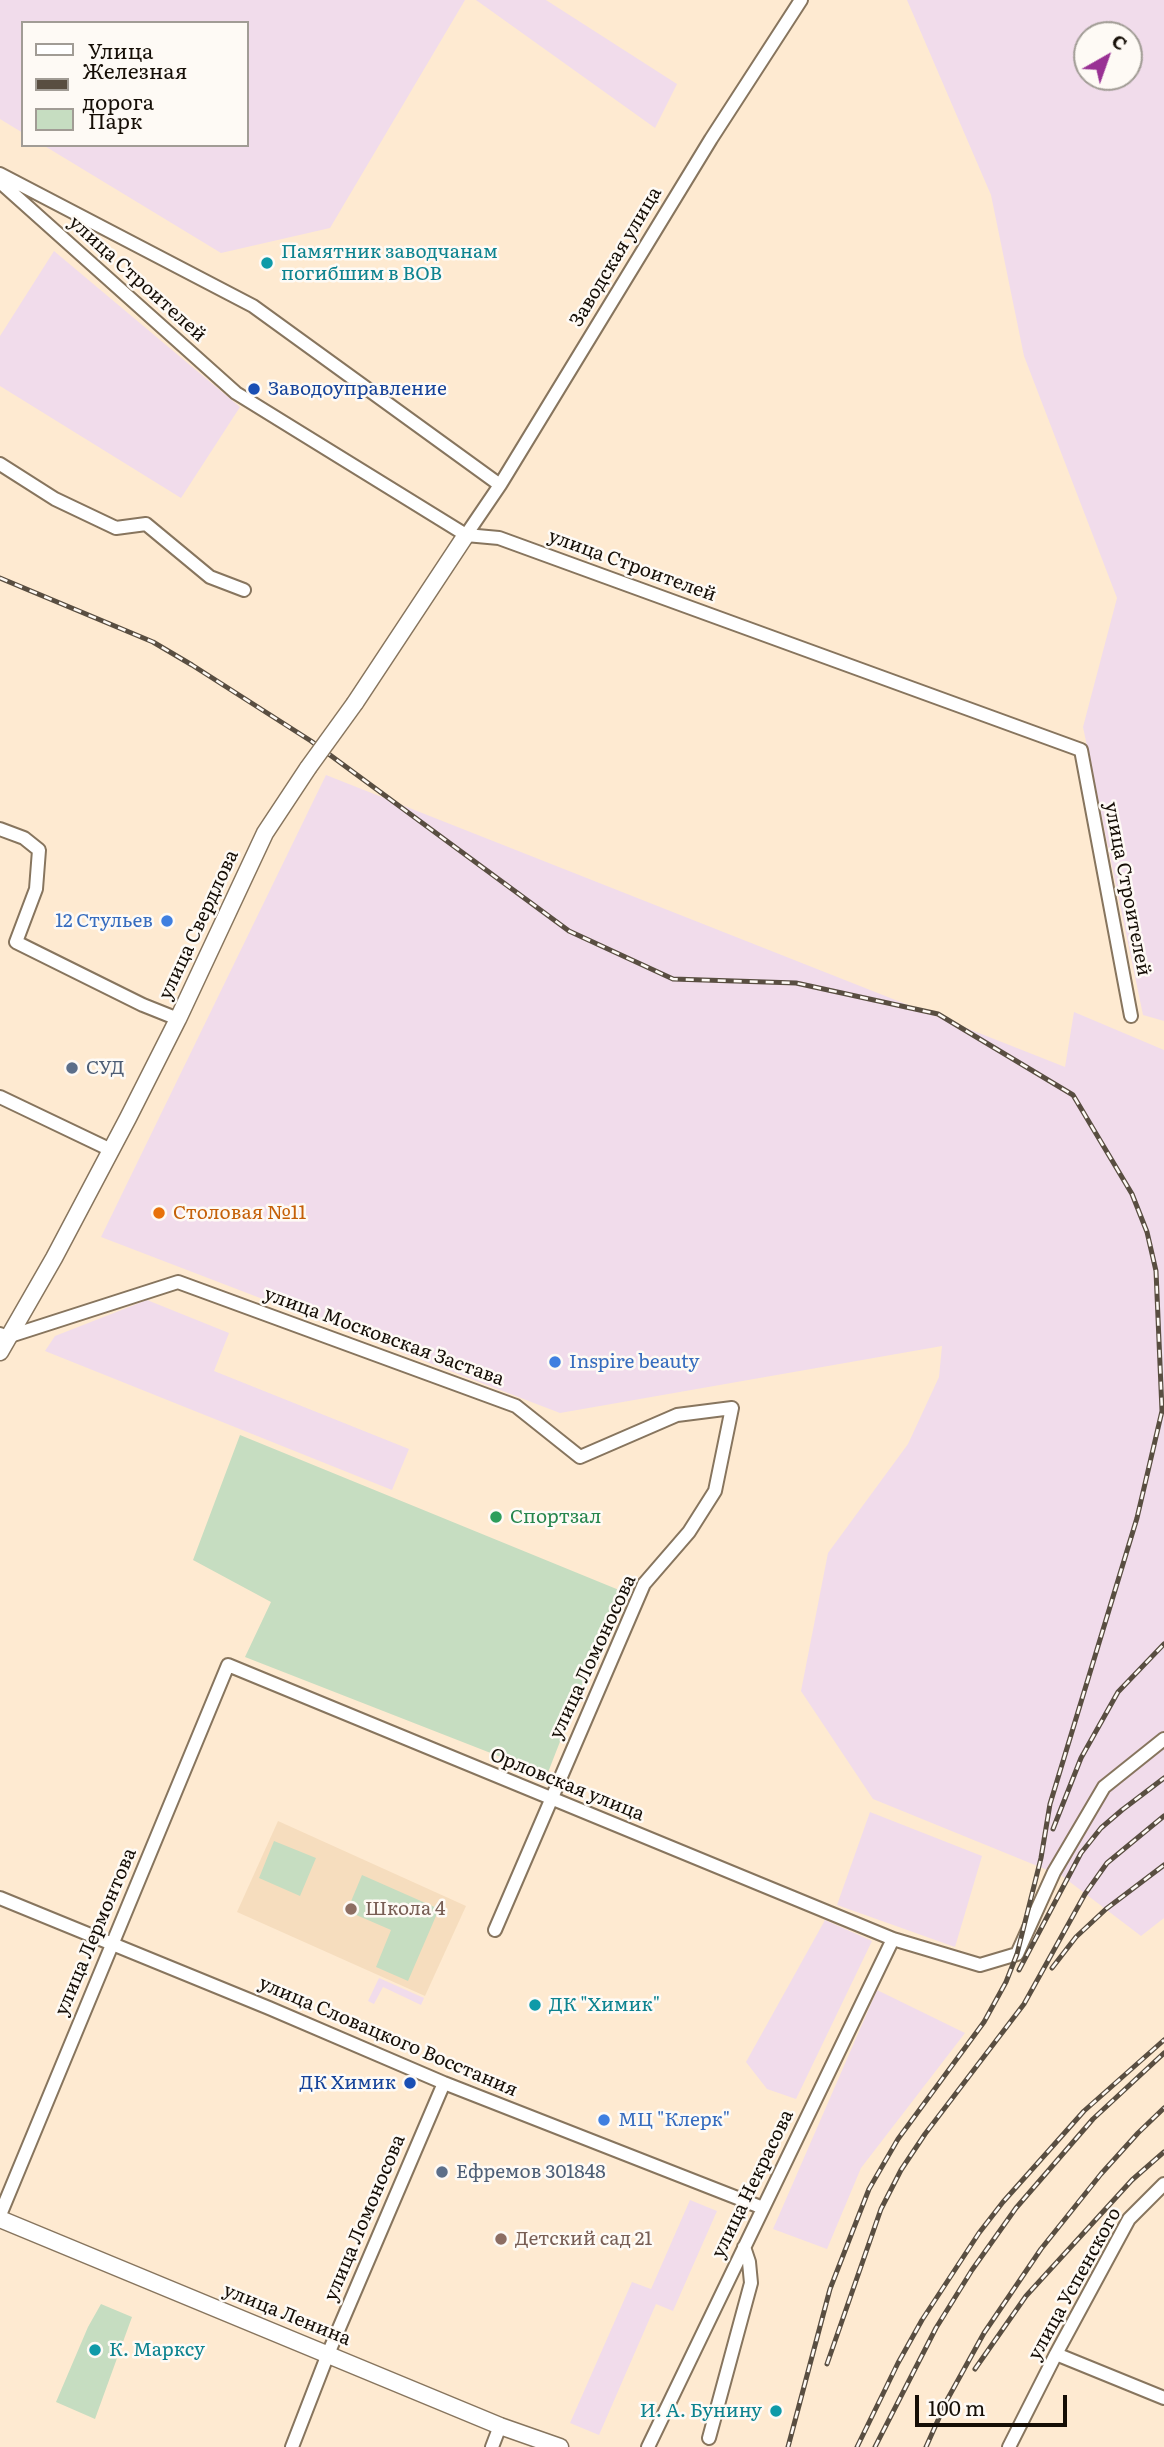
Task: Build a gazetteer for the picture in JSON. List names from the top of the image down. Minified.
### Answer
{"streets":{"main road":["улица Свердлова","улица Ленина"],"street":["Заводская улица","улица Строителей","улица Московская Застава","улица Ломоносова","Орловская улица","улица Лермонтова","улица Словацкого Восстания","улица Некрасова","улица Успенского"]},"crossings":[["Заводская улица","улица Строителей"],["Заводская улица","улица Свердлова"],["улица Строителей","улица Свердлова"],["улица Свердлова","улица Московская Застава"],["улица Московская Застава","улица Ломоносова"],["улица Ломоносова","Орловская улица"],["улица Ломоносова","улица Словацкого Восстания"],["улица Ломоносова","улица Ленина"],["Орловская улица","улица Лермонтова"],["Орловская улица","улица Некрасова"],["улица Лермонтова","улица Словацкого Восстания"],["улица Лермонтова","улица Ленина"],["улица Словацкого Восстания","улица Некрасова"]],"places":["Памятник заводчанам погибшим в ВОВ","Заводоуправление","12 Стульев","СУД","Столовая №11","Inspire beauty","Спортзал","Школа 4","ДК \"Химик\"","ДК Химик","МЦ \"Клерк\"","Ефремов 301848","Детский сад 21","К. Марксу","И. А. Бунину"],"legend":["Улица","Железная дорога","Парк"],"scale_bar":"100 m","north":"top right"}
